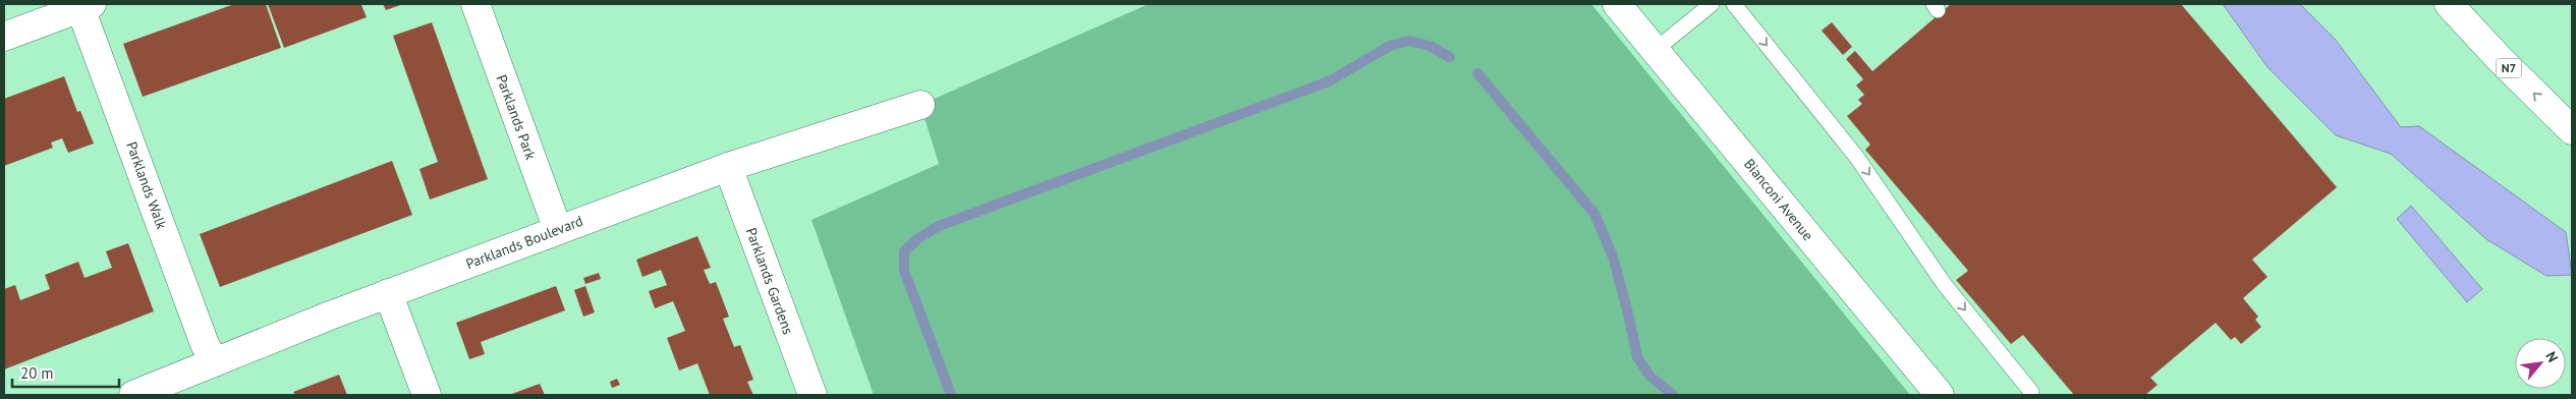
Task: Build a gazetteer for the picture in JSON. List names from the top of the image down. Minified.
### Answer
{"streets":{"main road":["N7","Parklands Park","Parklands Walk","Bianconi Avenue","Parklands Boulevard","Parklands Gardens"]},"crossings":[["Parklands Park","Parklands Boulevard"],["Parklands Walk","Parklands Boulevard"],["Parklands Boulevard","Parklands Gardens"]],"scale_bar":"20 m","north":"top right"}
